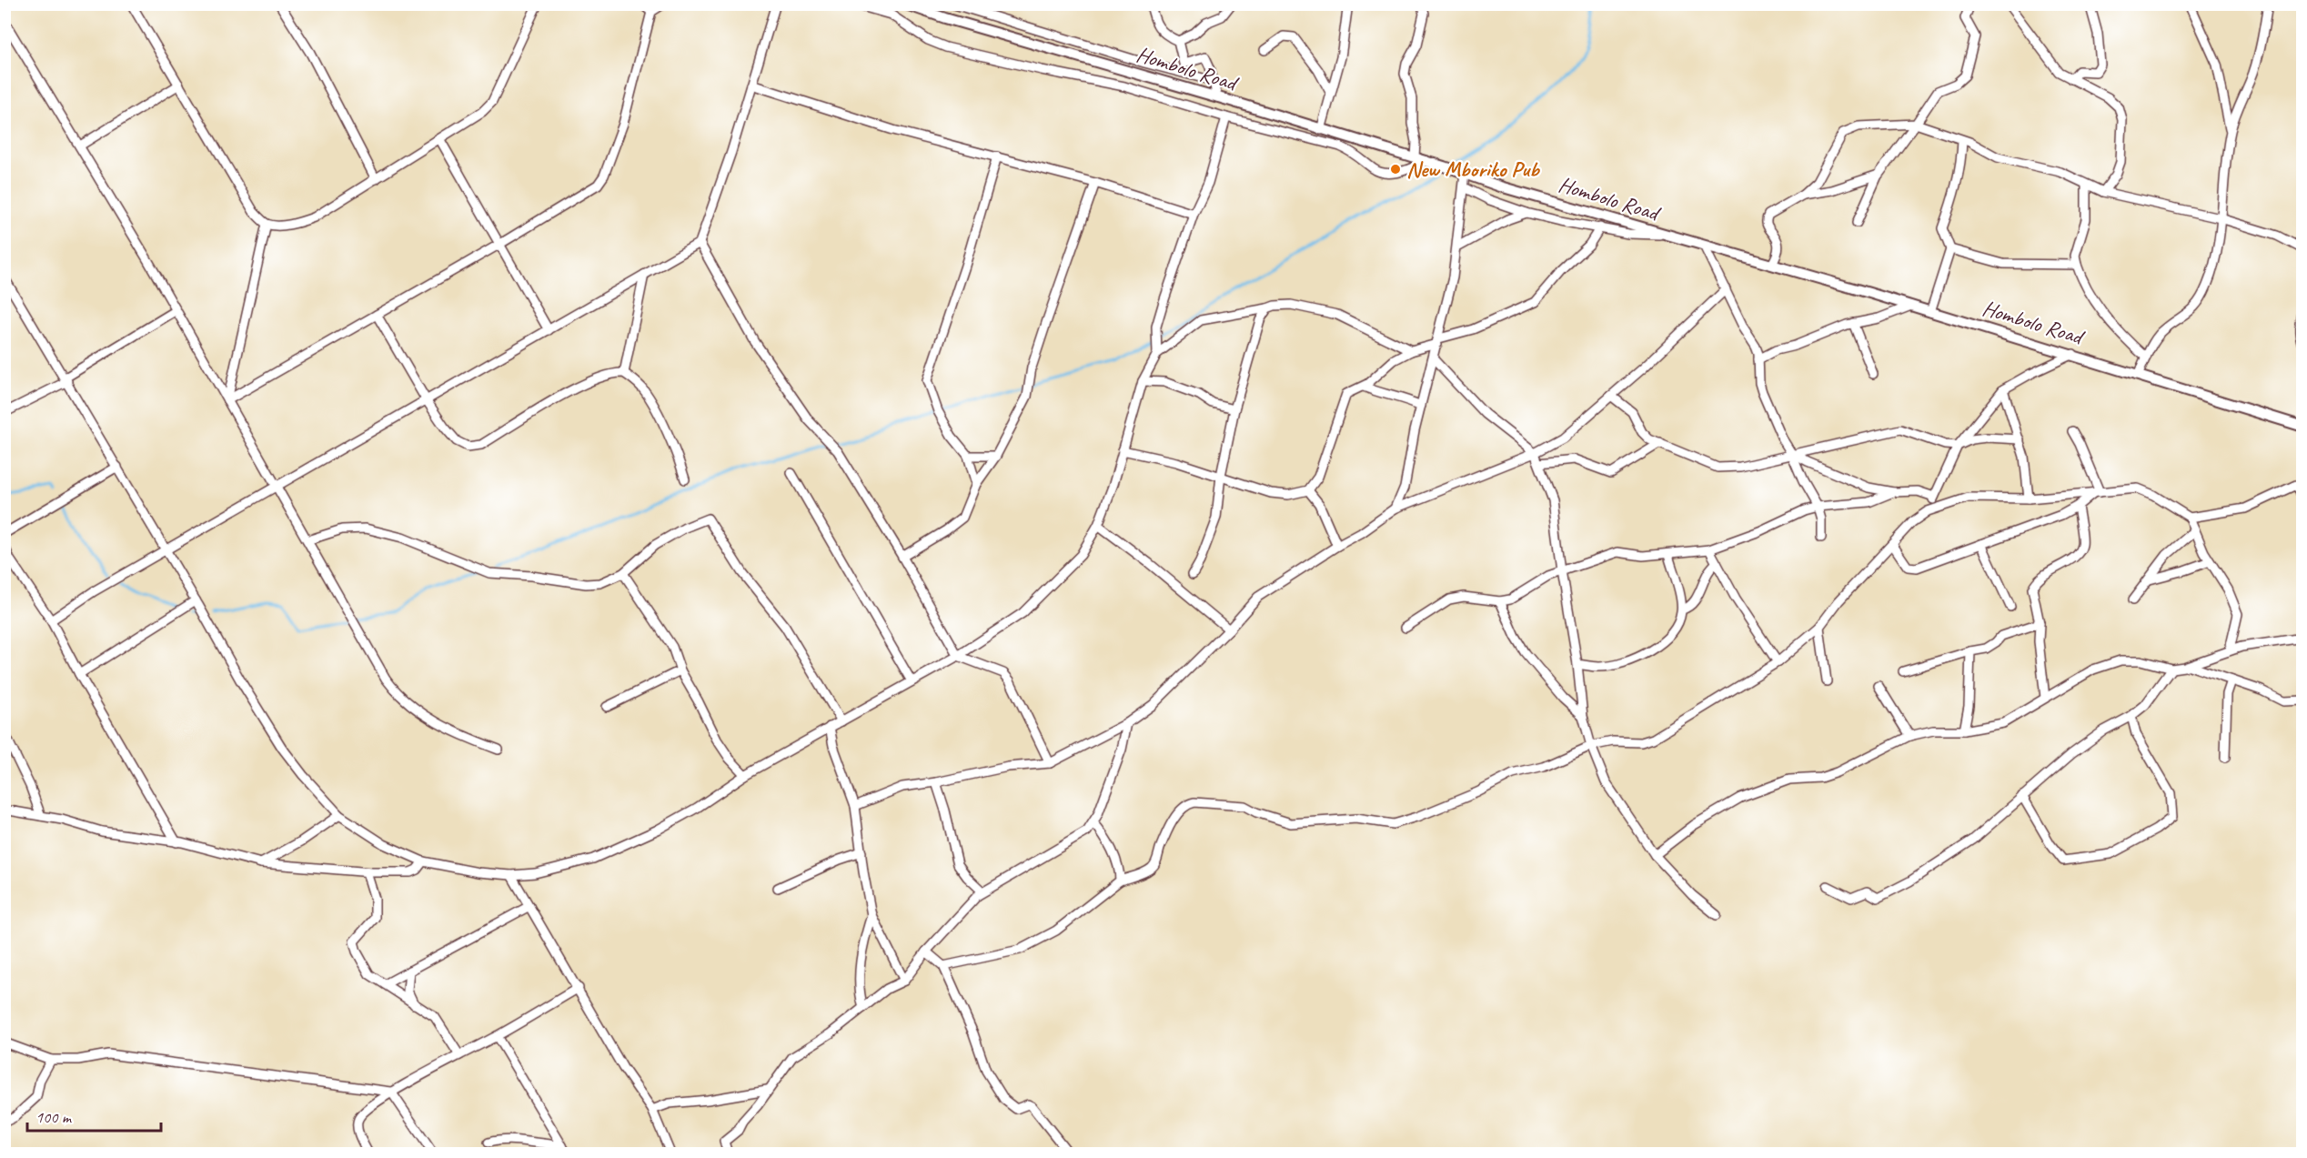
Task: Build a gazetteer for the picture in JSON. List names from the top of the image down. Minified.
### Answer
{"streets":{"street":["Hombolo Road"]},"places":["New Mboriko Pub"],"scale_bar":"100 m"}
